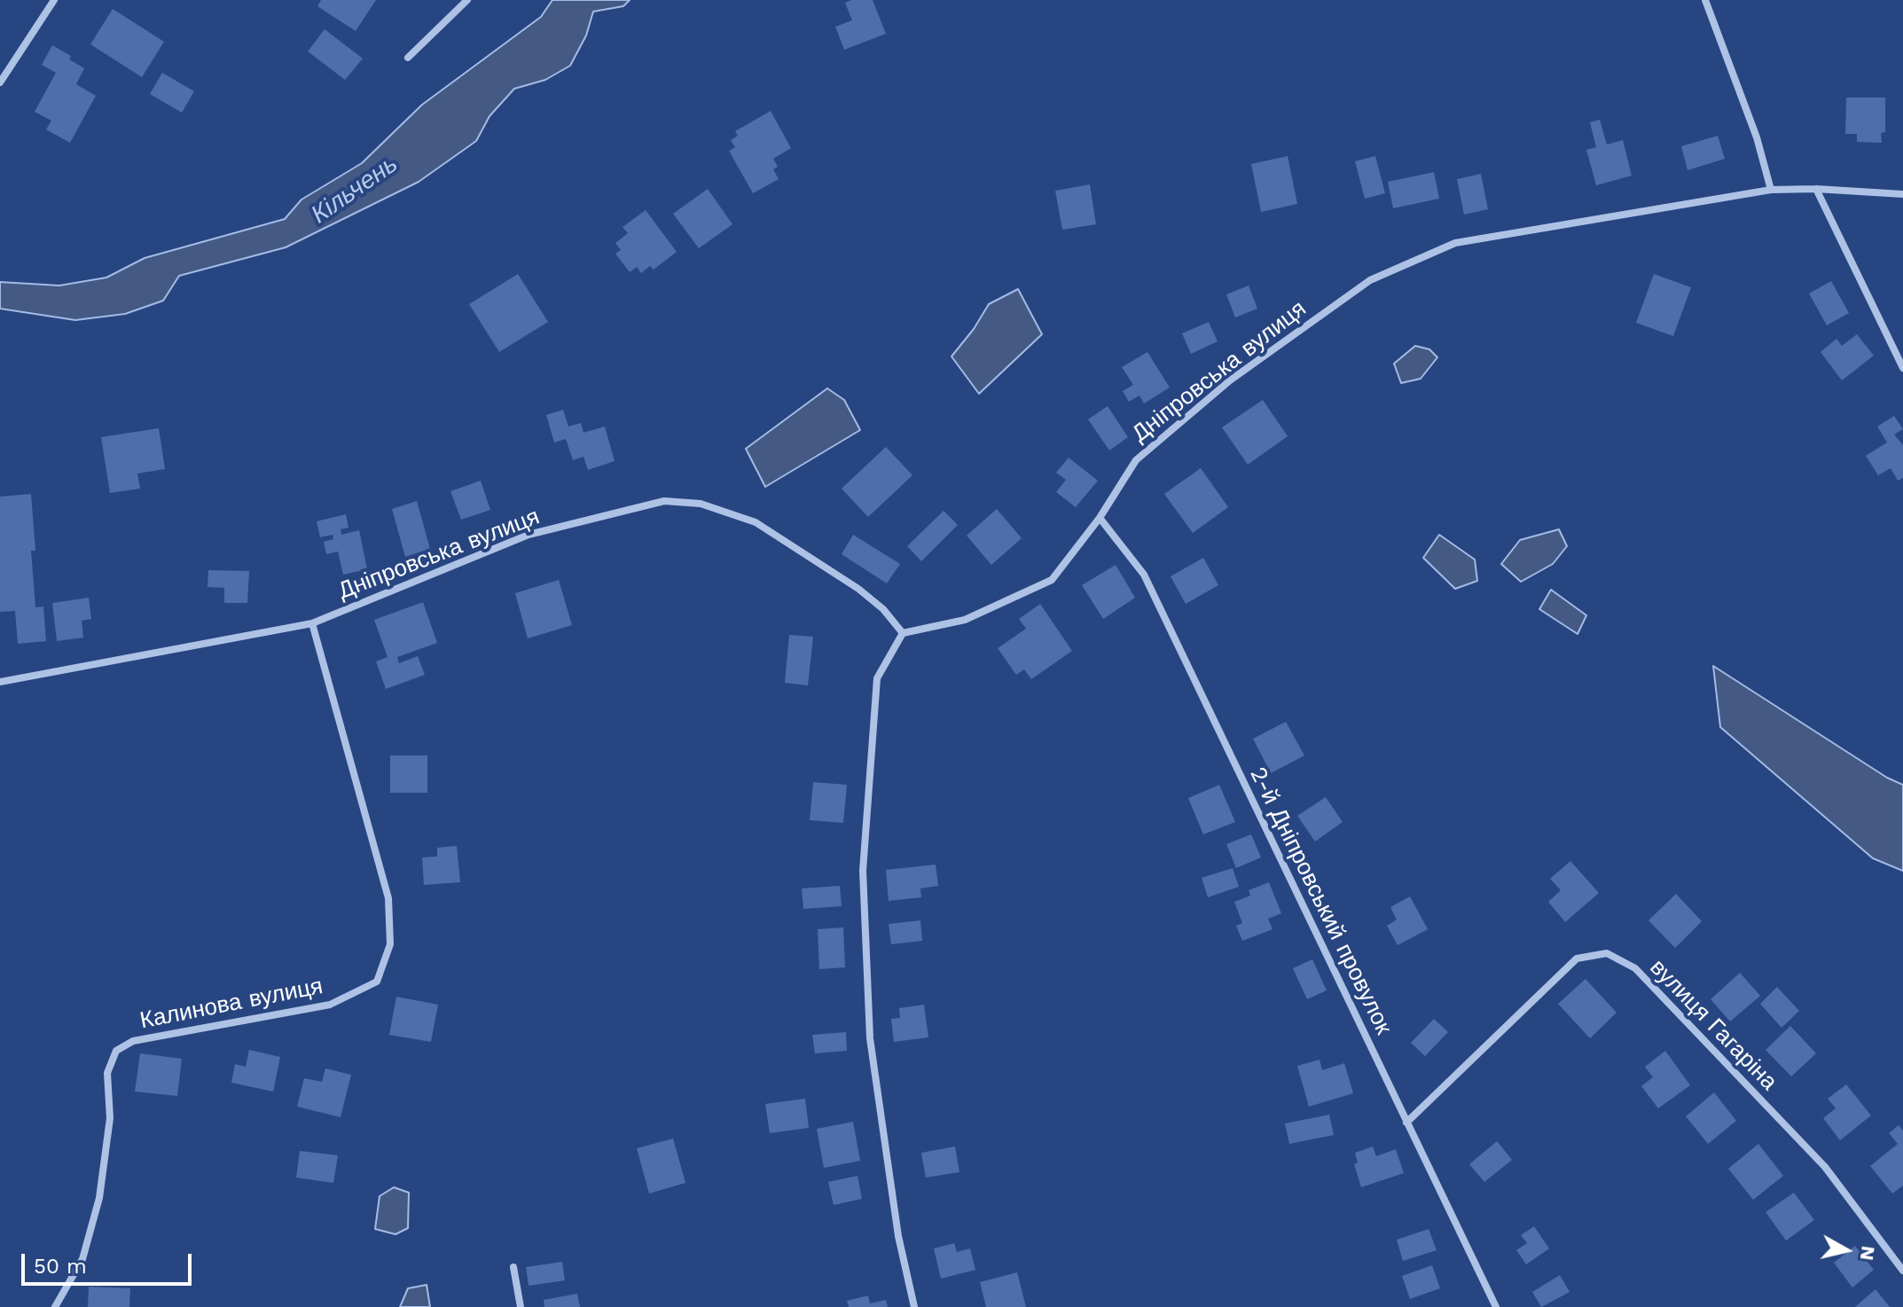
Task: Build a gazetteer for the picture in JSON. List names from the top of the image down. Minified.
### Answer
{"streets":{"street":["Дніпровська вулиця","2-й Дніпровський провулок","Калинова вулиця","вулиця Гагаріна"]},"crossings":[["Дніпровська вулиця","2-й Дніпровський провулок"],["Дніпровська вулиця","Калинова вулиця"],["2-й Дніпровський провулок","вулиця Гагаріна"]],"water":["Кільчень"],"scale_bar":"50 m","north":"right"}
